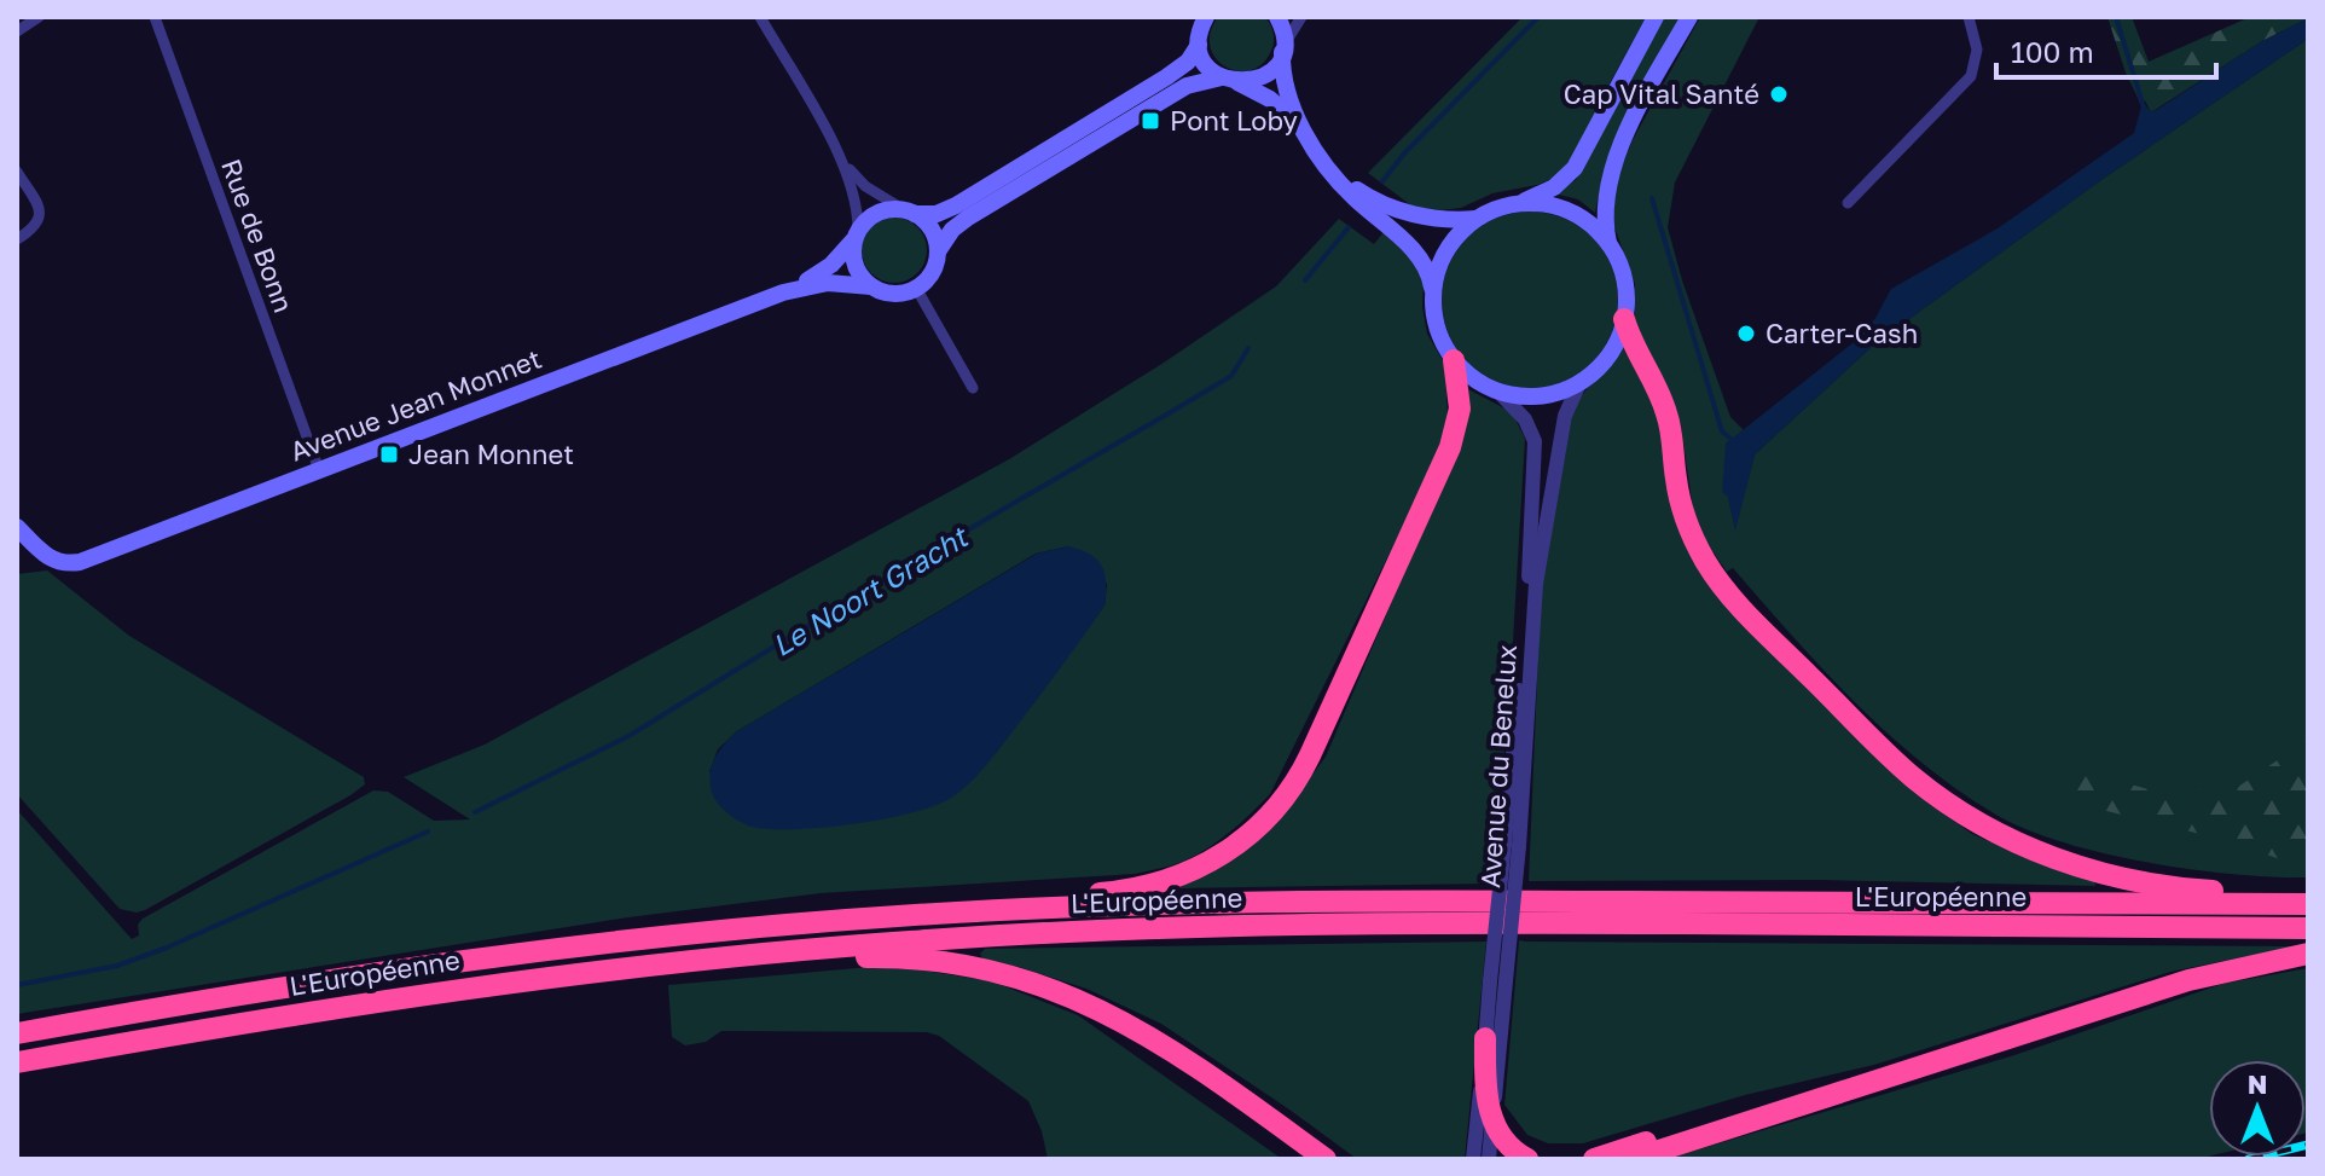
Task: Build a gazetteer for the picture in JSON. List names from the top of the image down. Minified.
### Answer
{"streets":{"highway":["L'Européenne"],"main road":["Avenue Jean Monnet"],"street":["Rue de Bonn","Avenue du Benelux"]},"crossings":[["Rue de Bonn","Avenue Jean Monnet"]],"water":["Le Noort Gracht"],"places":{"other":["Cap Vital Santé","Carter-Cash"],"transit":["Pont Loby","Jean Monnet"]},"scale_bar":"100 m","north":"top"}
